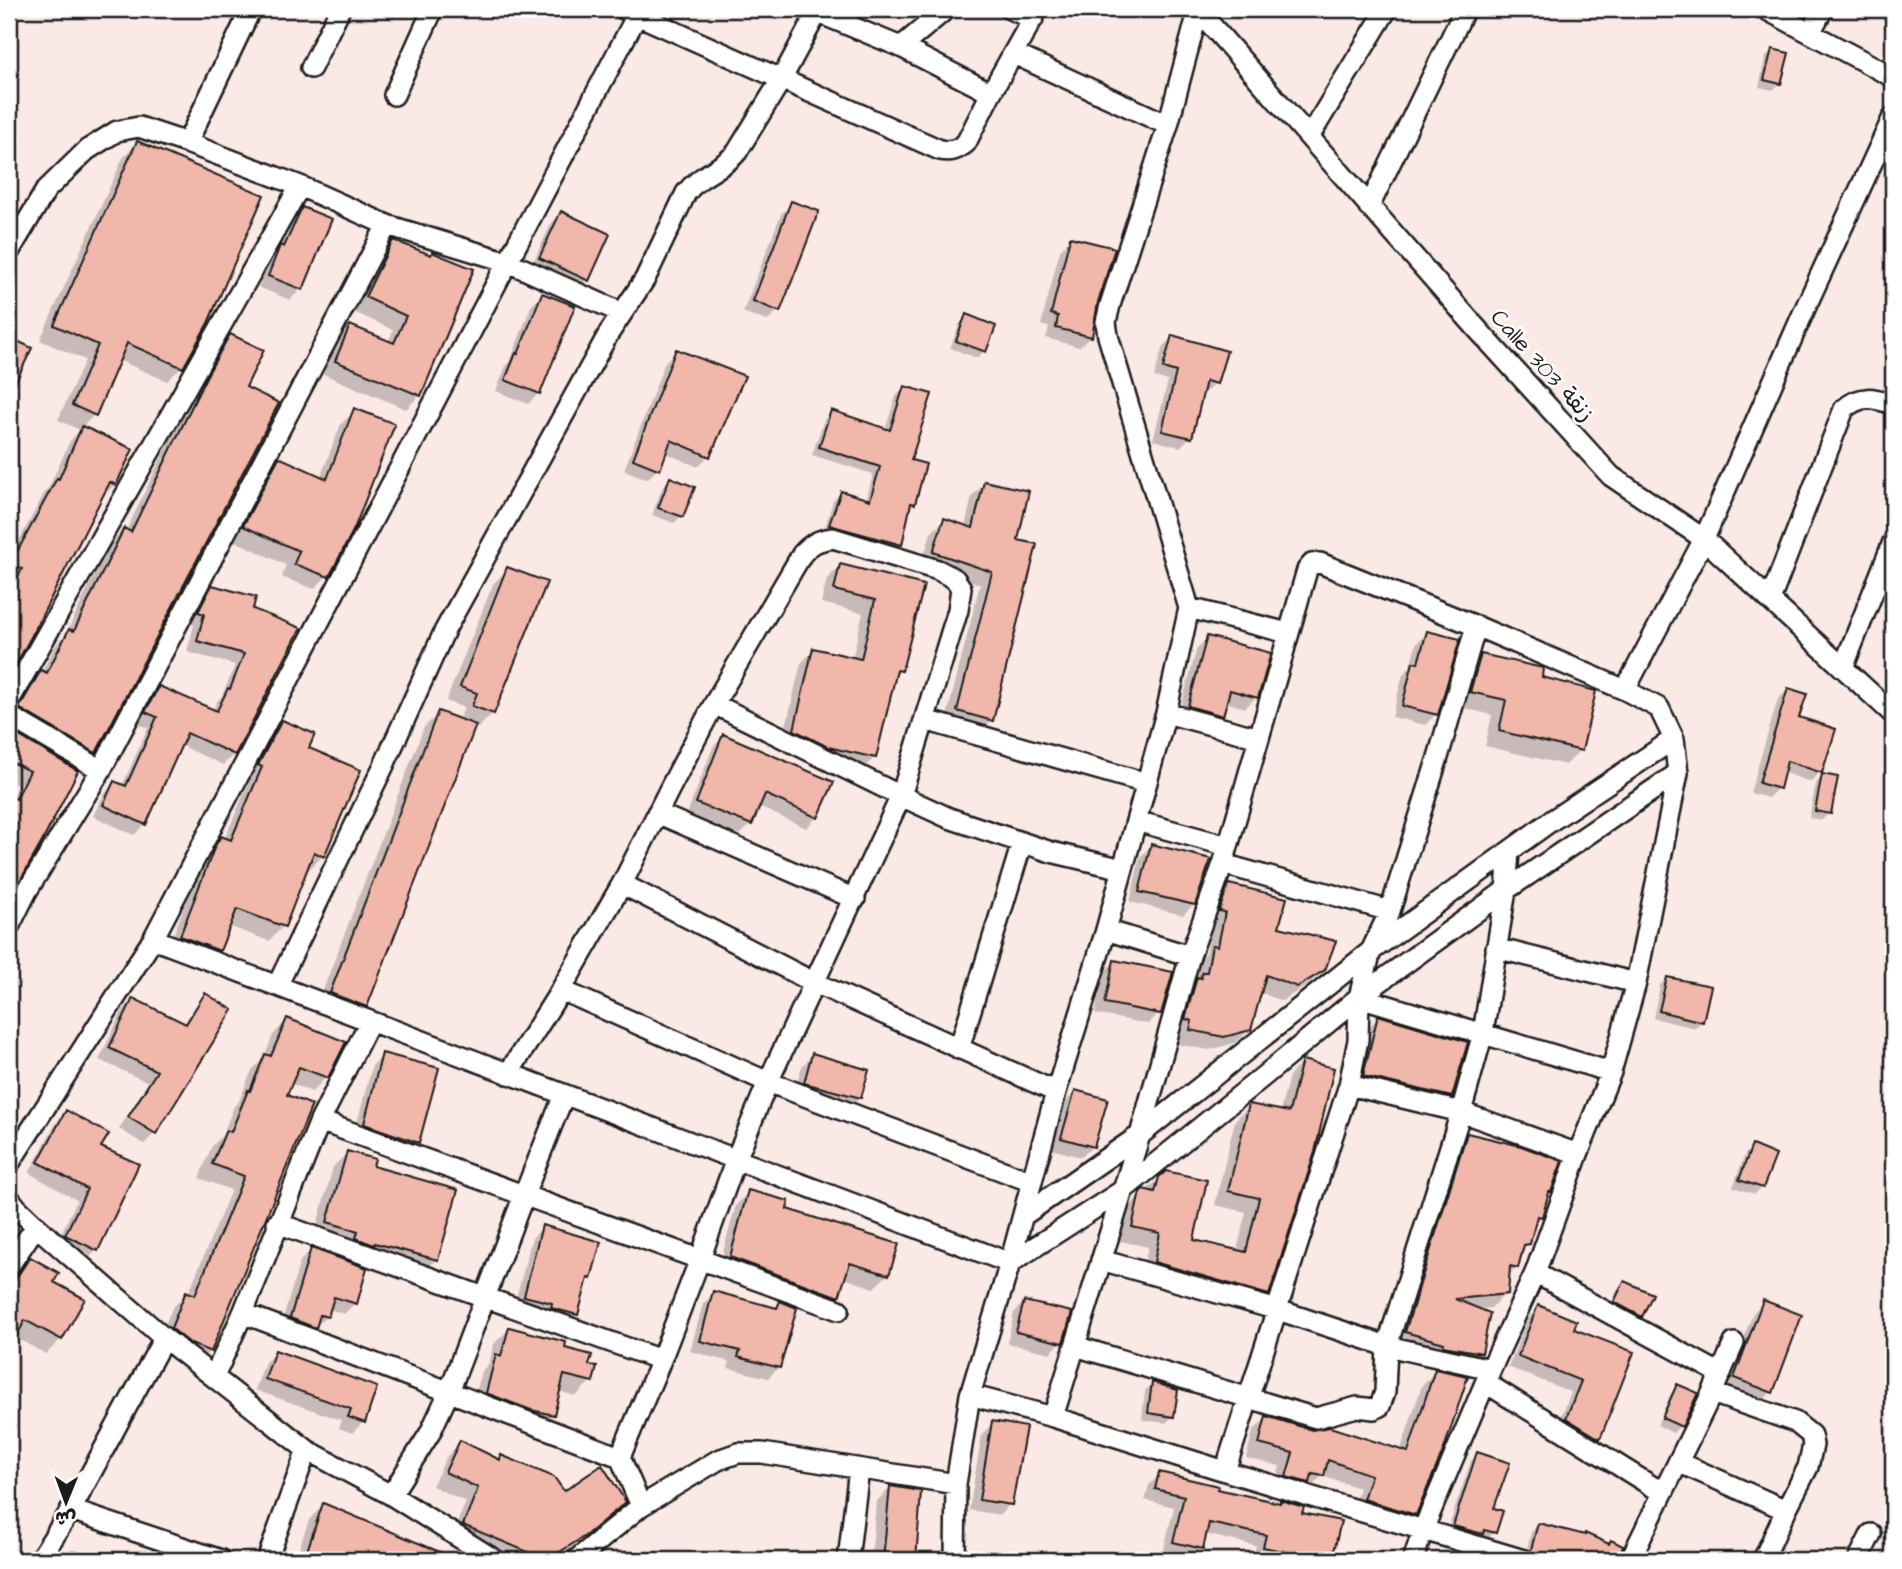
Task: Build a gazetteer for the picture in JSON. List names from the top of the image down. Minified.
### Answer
{"streets":{"street":["Calle 303 زنقة"]},"north":"bottom"}
